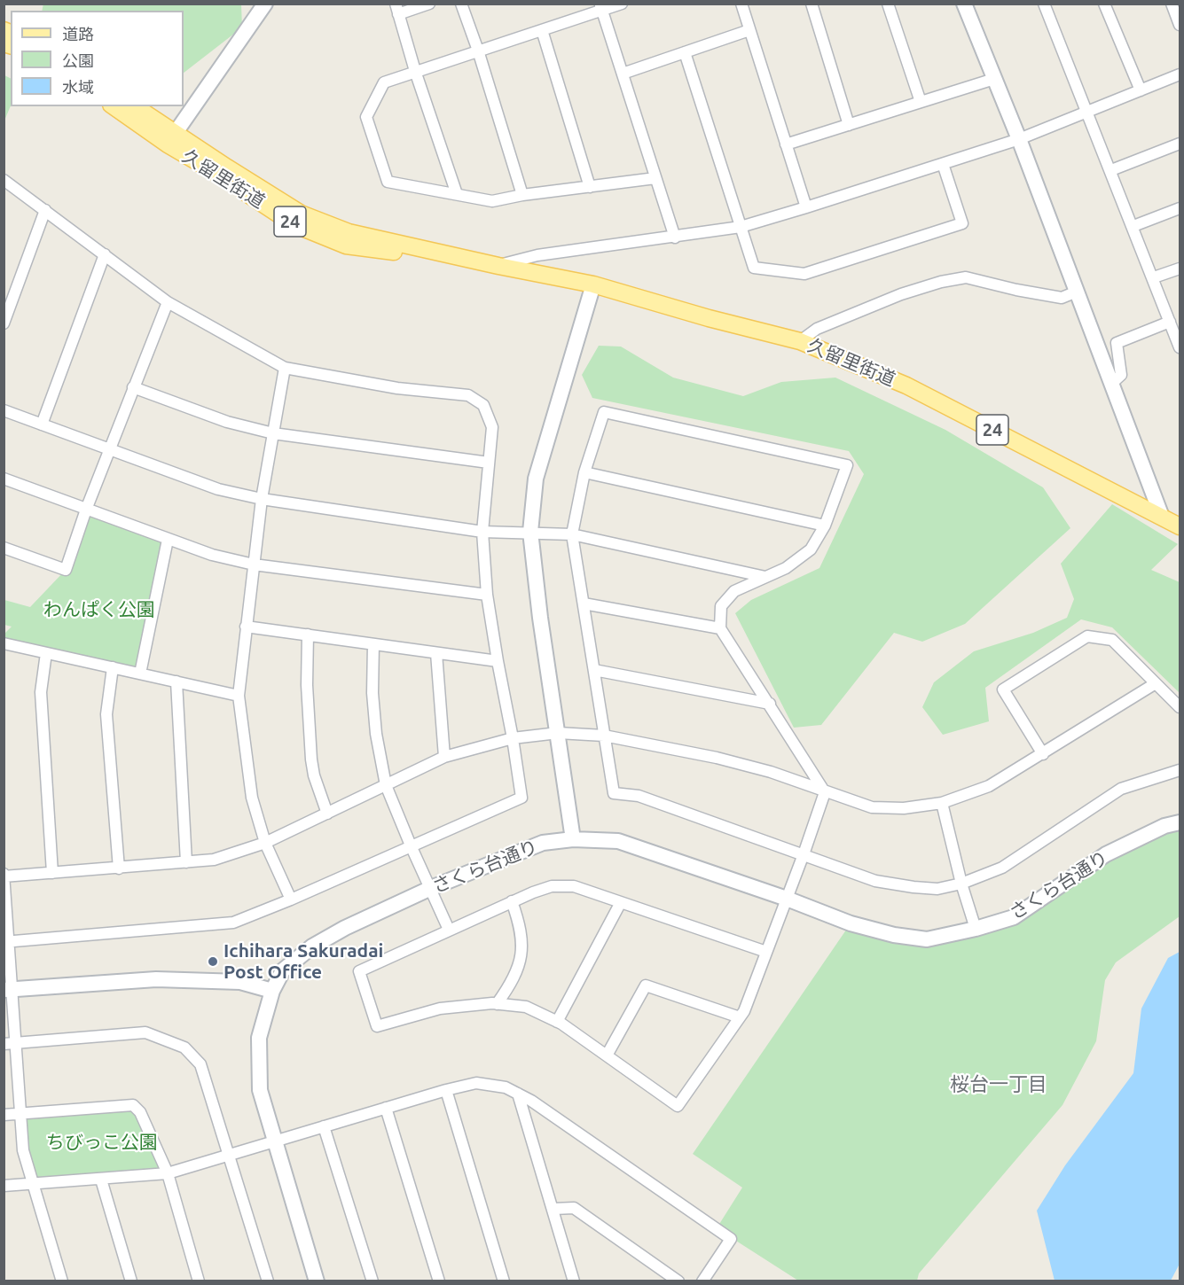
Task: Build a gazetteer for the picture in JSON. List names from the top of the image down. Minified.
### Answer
{"streets":{"main road":["久留里街道","24"],"street":["さくら台通り"]},"districts":["桜台一丁目"],"parks":["わんぱく公園","ちびっこ公園"],"places":["Ichihara Sakuradai Post Office"],"legend":["道路","公園","水域"]}
